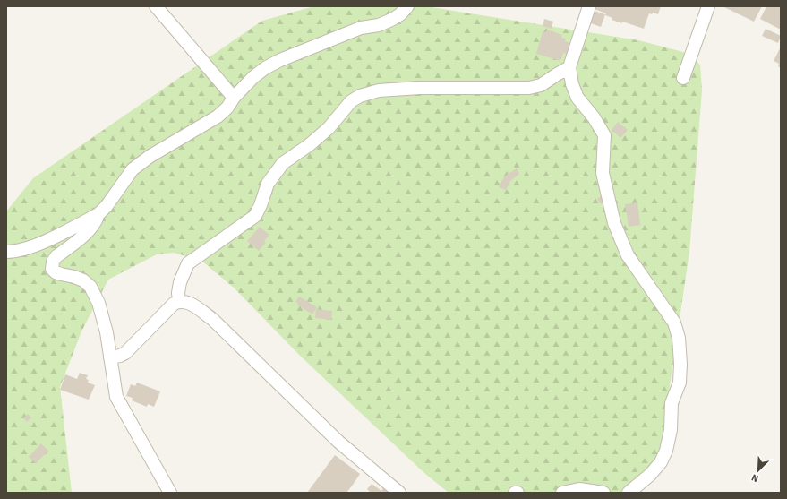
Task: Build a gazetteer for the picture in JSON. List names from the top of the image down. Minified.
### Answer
{"north":"bottom left"}
